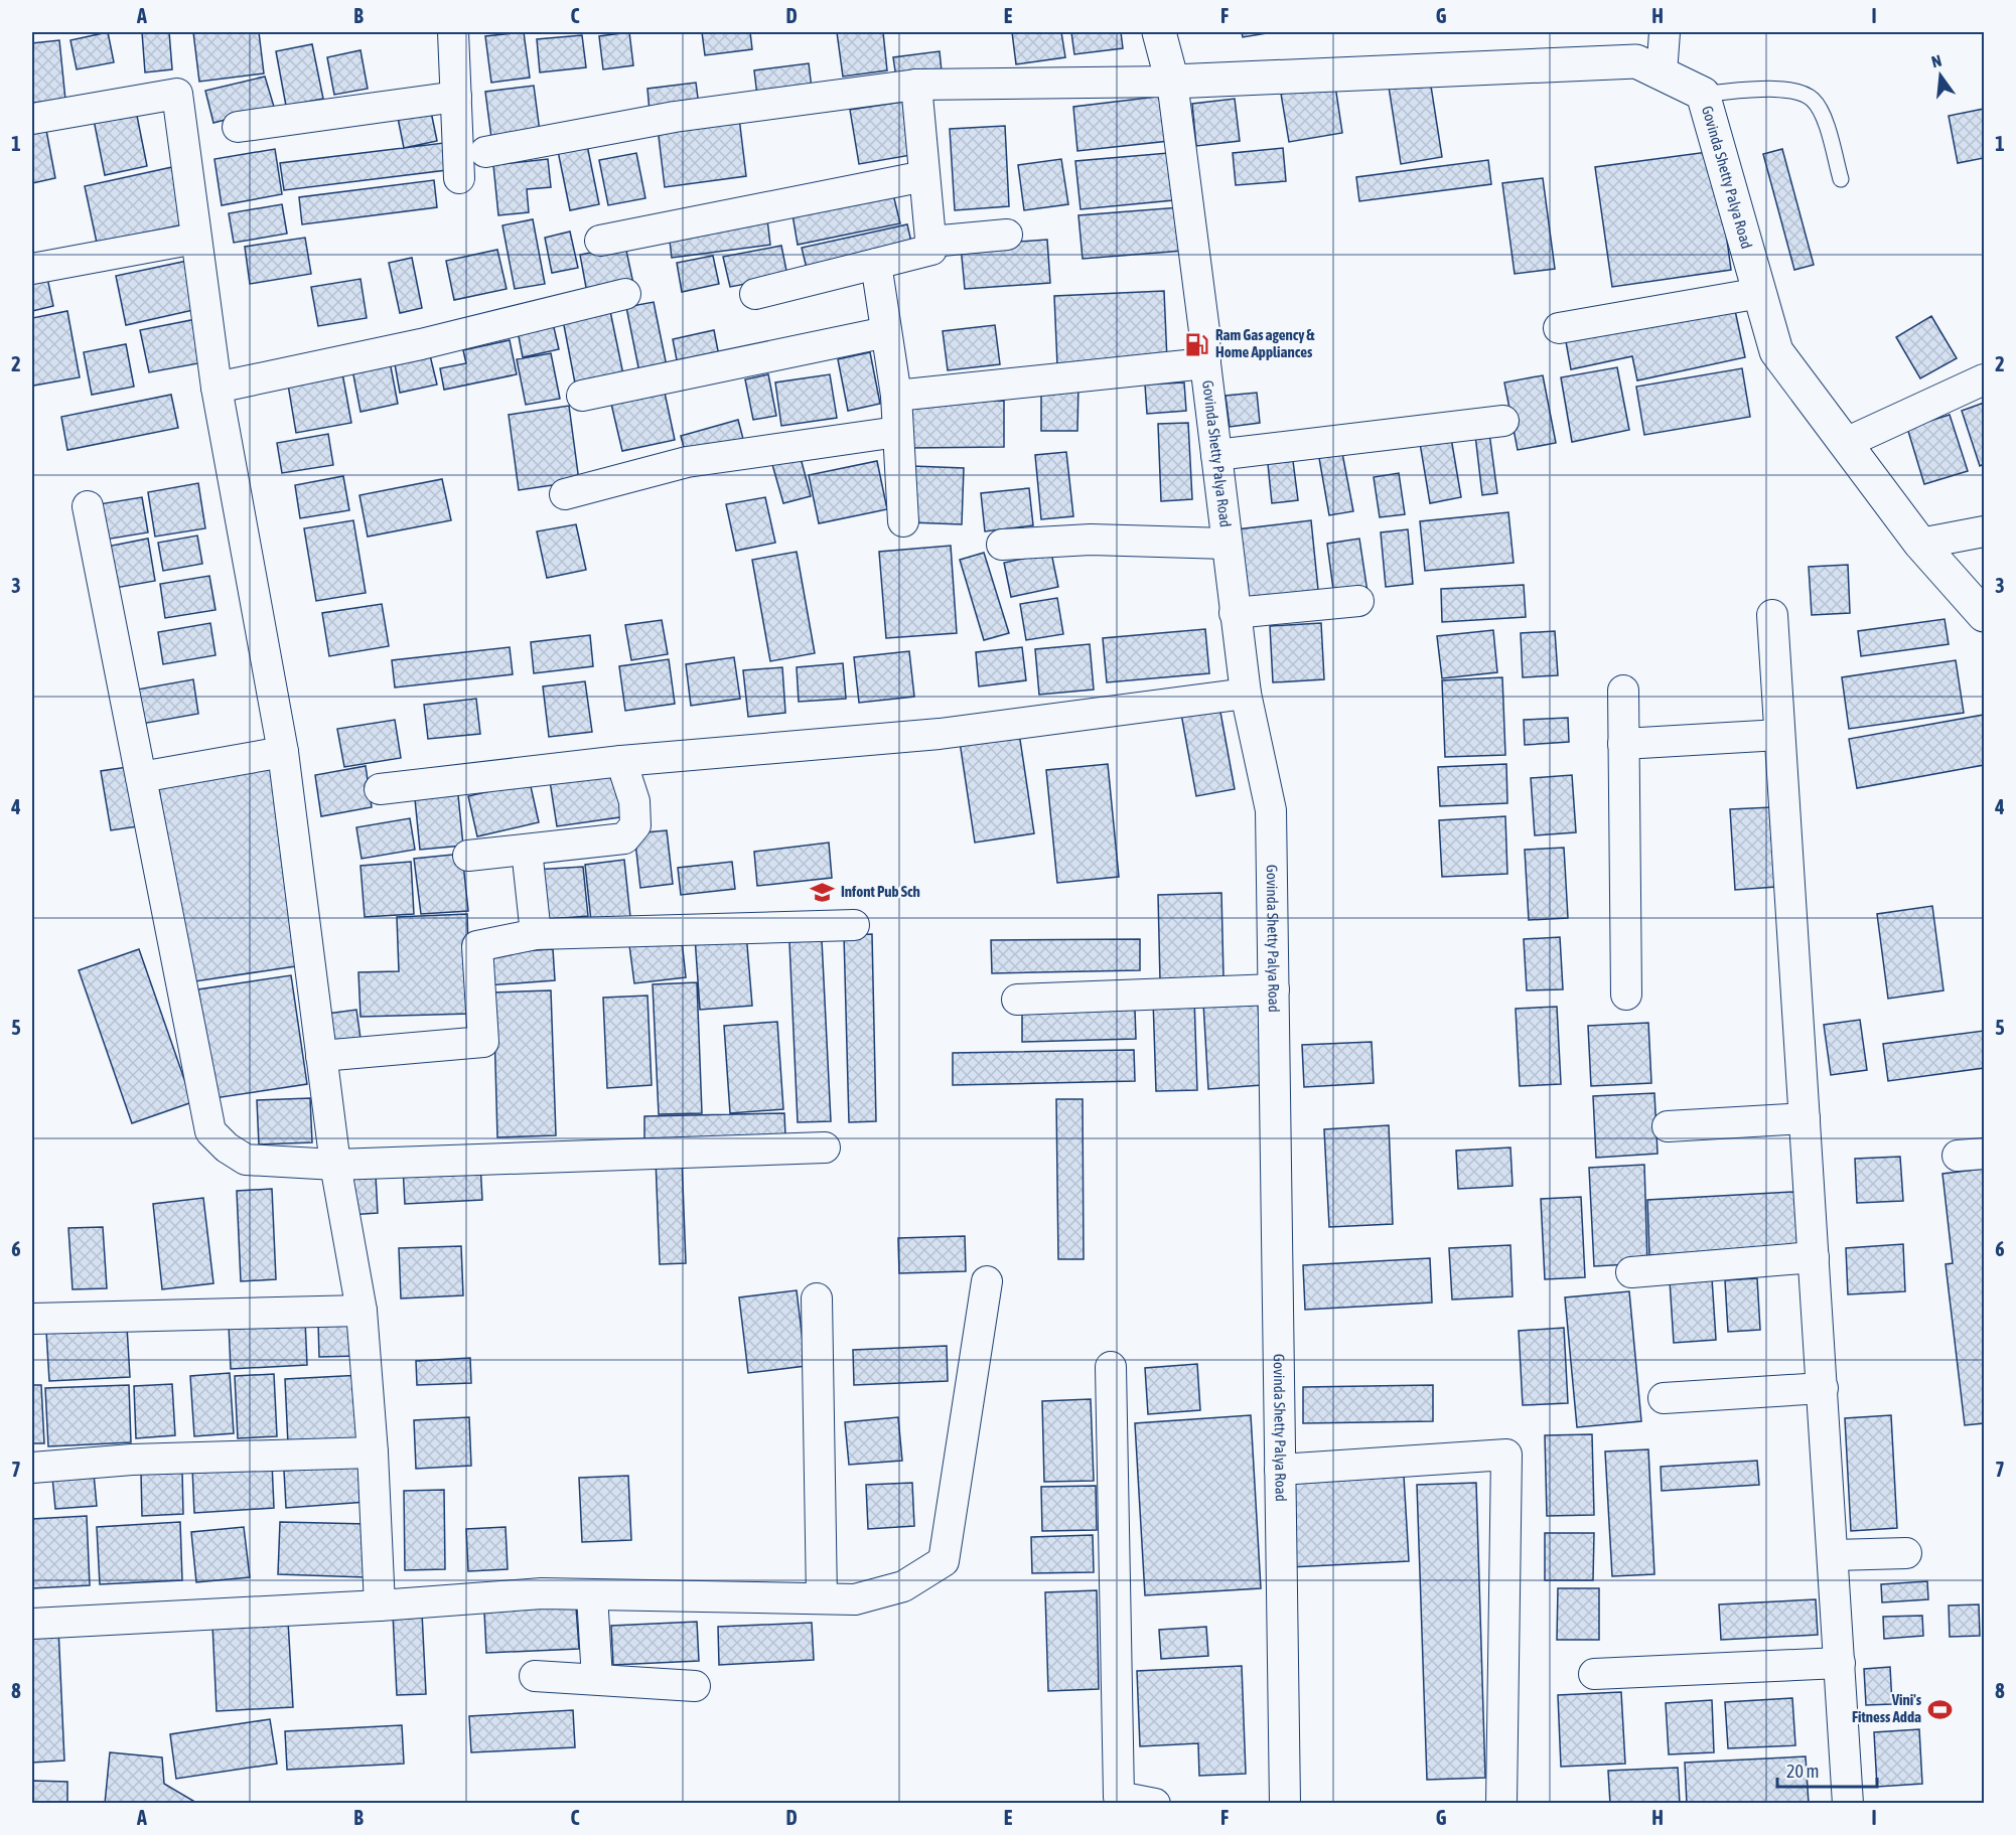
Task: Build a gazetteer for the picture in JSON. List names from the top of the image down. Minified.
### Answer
{"streets":{"street":["Govinda Shetty Palya Road"]},"places":{"fuel station":["Ram Gas agency & Home Appliances"],"school or university":["Infont Pub Sch"],"sports":["Vini's Fitness Adda"]},"scale_bar":"20 m","north":"top","grid":{"columns":["A","B","C","D","E","F","G","H","I"],"rows":["1","2","3","4","5","6","7","8"]}}
